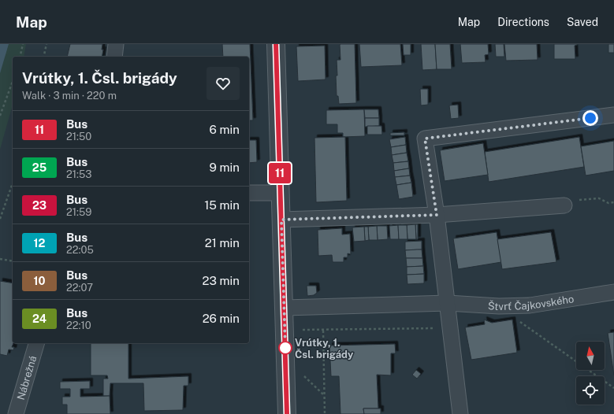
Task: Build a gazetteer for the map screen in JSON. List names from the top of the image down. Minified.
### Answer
{"streets":{"street":["Štvrť Čajkovského","Nábrežná"]},"places":["Vrútky, 1. Čsl. brigády"],"lines":["bus line 11"],"north":"top","page":{"header":"Map","nav":["Map","Directions","Saved"],"on_map":"11","heading":["Vrútky, 1. Čsl. brigády","Walk · 3 min · 220 m"],"list":[{"mark":"11","name":"Bus","note":"21:50","value":"6 min"},{"mark":"25","name":"Bus","note":"21:53","value":"9 min"},{"mark":"23","name":"Bus","note":"21:59","value":"15 min"},{"mark":"12","name":"Bus","note":"22:05","value":"21 min"},{"mark":"10","name":"Bus","note":"22:07","value":"23 min"},{"mark":"24","name":"Bus","note":"22:10","value":"26 min"}]}}
